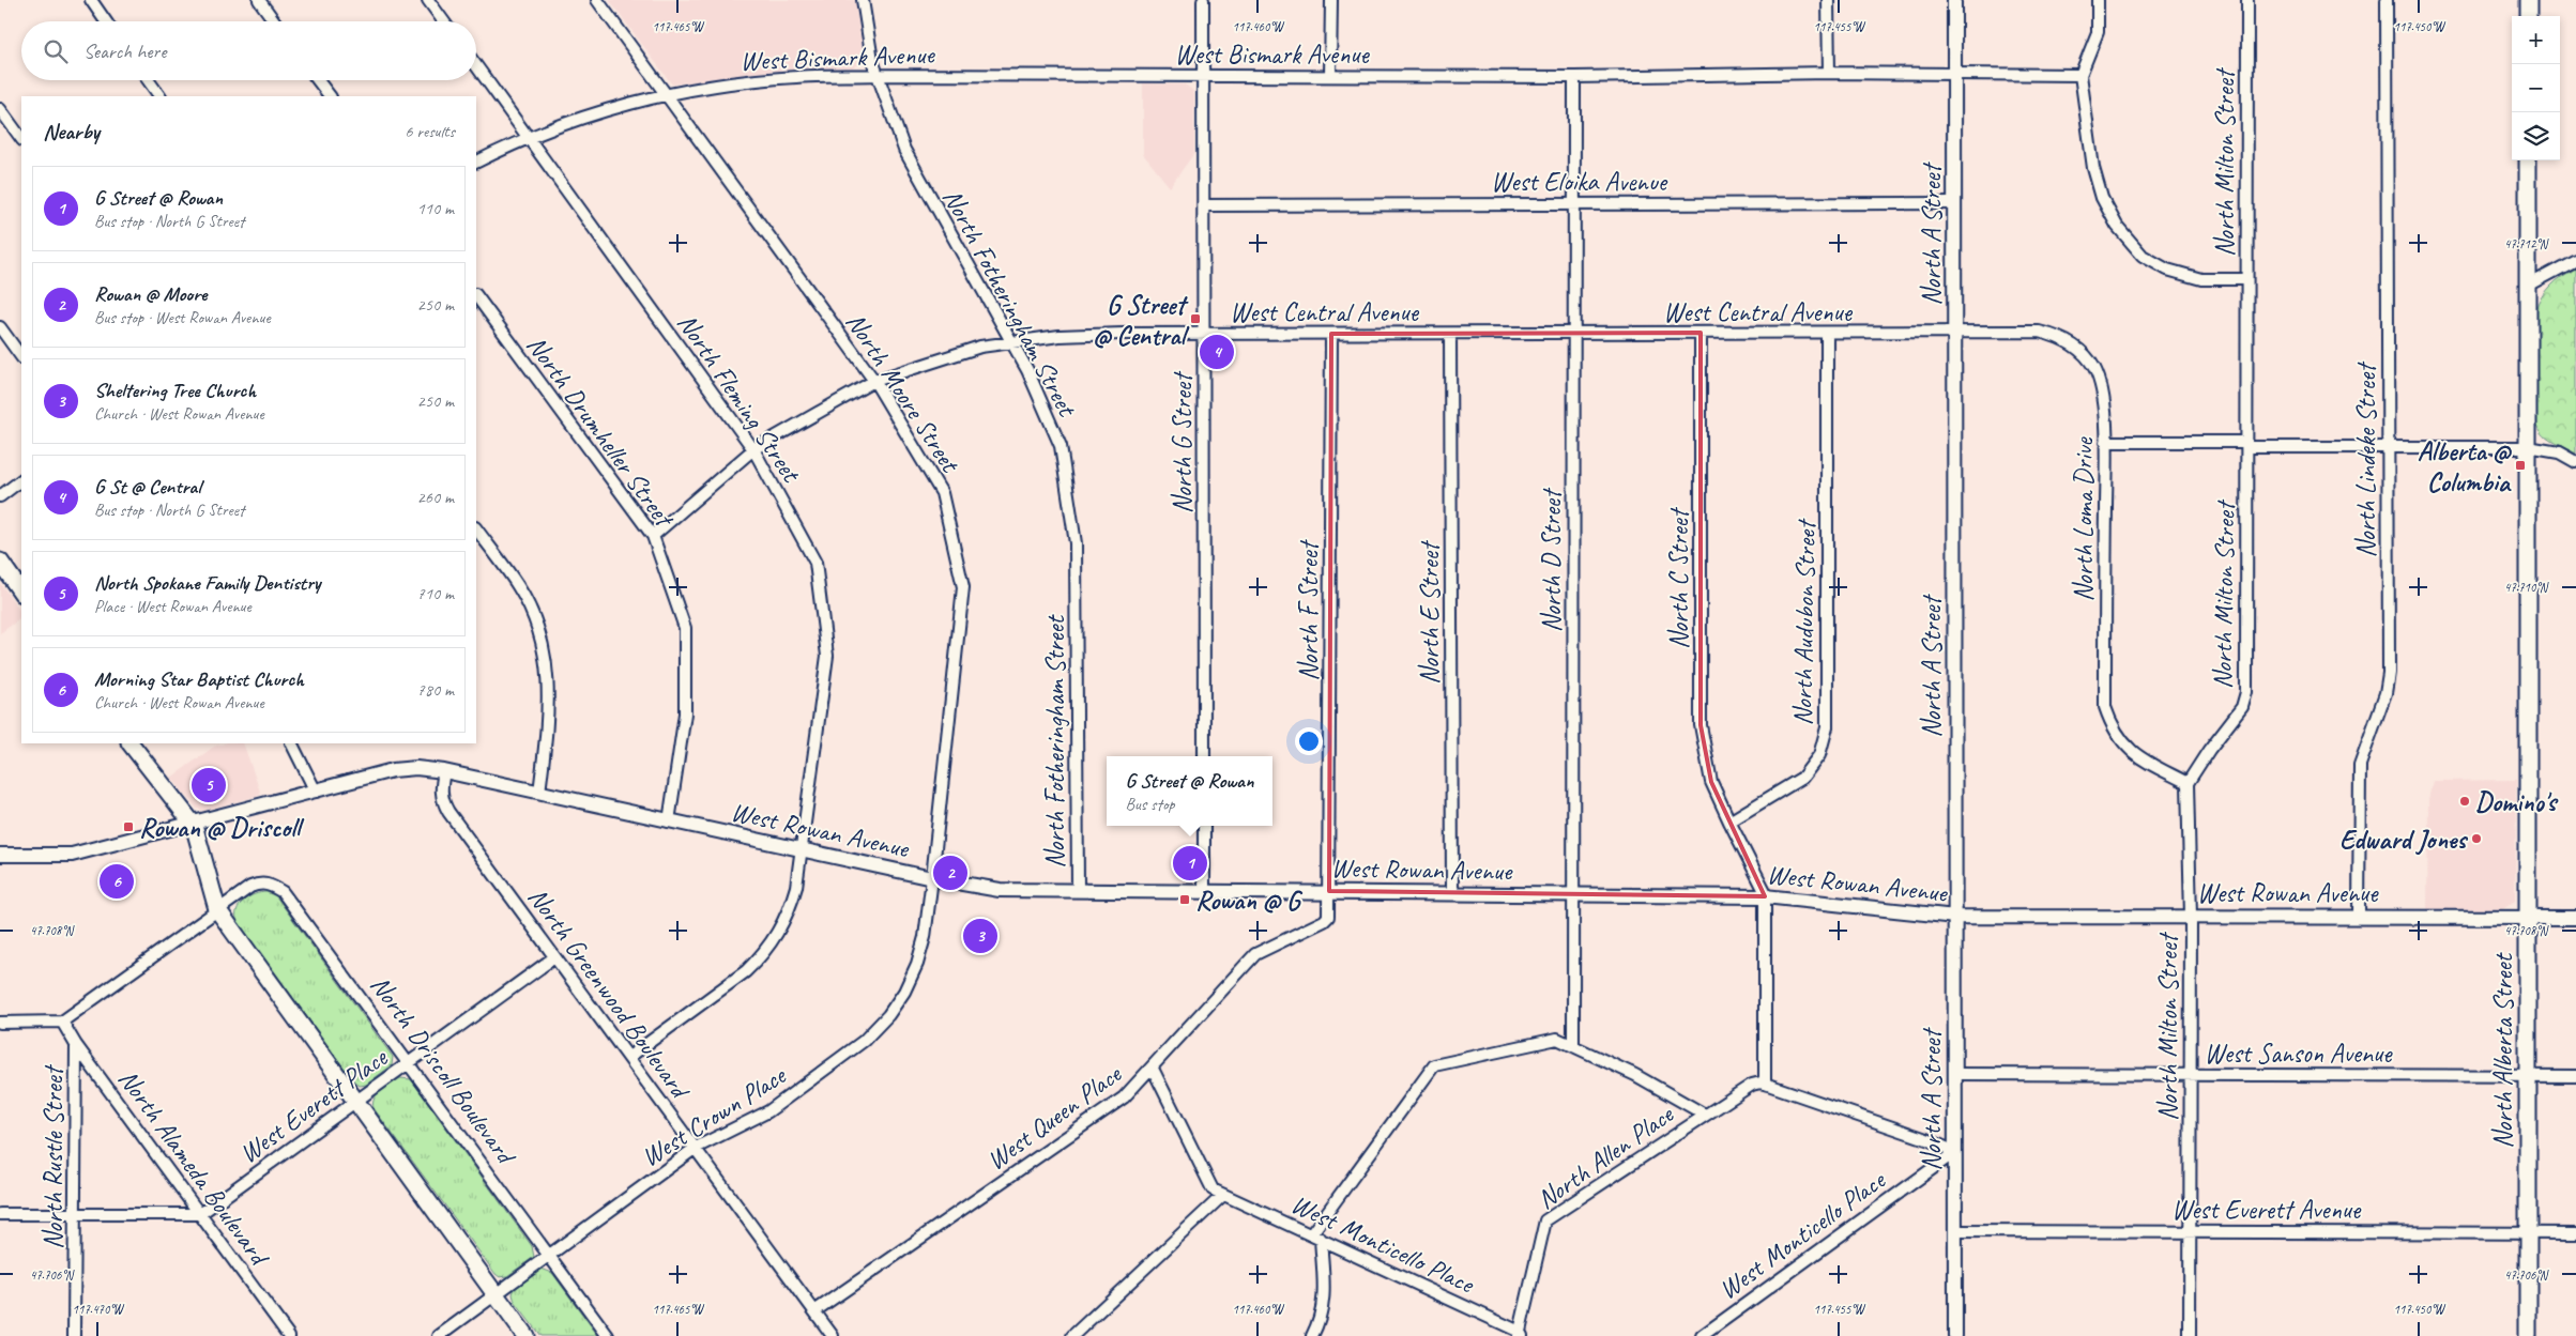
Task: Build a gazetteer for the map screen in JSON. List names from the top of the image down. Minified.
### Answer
{"streets":{"main road":["North Alberta Street"],"street":["West Bismark Avenue","North Milton Street","West Eloika Avenue","North A Street","North Fotheringham Street","West Central Avenue","North Moore Street","North Fleming Street","North Drumheller Street","North G Street","North Lindeke Street","North Loma Drive","North D Street","North C Street","North F Street","North E Street","North Audubon Street","West Rowan Avenue","North Greenwood Boulevard","West Sanson Avenue","North Driscoll Boulevard","West Everett Place","West Crown Place","West Queen Place","North Allen Place","North Rustle Street","North Alameda Boulevard","West Everett Avenue","West Monticello Place"]},"crossings":[["West Bismark Avenue","North A Street"],["West Bismark Avenue","North Fotheringham Street"],["West Bismark Avenue","North Moore Street"],["West Bismark Avenue","North Fleming Street"],["West Bismark Avenue","North G Street"],["West Bismark Avenue","North D Street"],["North Milton Street","North Loma Drive"],["North Milton Street","West Rowan Avenue"],["North Milton Street","West Sanson Avenue"],["North Milton Street","West Everett Avenue"],["West Eloika Avenue","North A Street"],["West Eloika Avenue","North G Street"],["West Eloika Avenue","North D Street"],["North A Street","West Central Avenue"],["North A Street","North Loma Drive"],["North A Street","West Rowan Avenue"],["North A Street","West Sanson Avenue"],["North A Street","West Everett Avenue"],["North A Street","West Monticello Place"],["North Fotheringham Street","West Central Avenue"],["North Fotheringham Street","West Rowan Avenue"],["West Central Avenue","North Moore Street"],["West Central Avenue","North Fleming Street"],["West Central Avenue","North Drumheller Street"],["West Central Avenue","North G Street"],["West Central Avenue","North Loma Drive"],["West Central Avenue","North D Street"],["West Central Avenue","North C Street"],["West Central Avenue","North F Street"],["West Central Avenue","North E Street"],["West Central Avenue","North Audubon Street"],["North Moore Street","West Rowan Avenue"],["North Moore Street","West Crown Place"],["North Fleming Street","West Rowan Avenue"],["North Fleming Street","North Greenwood Boulevard"],["North Drumheller Street","West Rowan Avenue"],["North Lindeke Street","West Rowan Avenue"],["North D Street","West Rowan Avenue"],["North C Street","North Audubon Street"],["North F Street","West Rowan Avenue"],["North F Street","West Queen Place"],["North E Street","West Rowan Avenue"],["West Rowan Avenue","North Greenwood Boulevard"],["West Rowan Avenue","North Alberta Street"],["West Rowan Avenue","West Crown Place"],["West Rowan Avenue","West Queen Place"],["North Greenwood Boulevard","West Everett Place"],["North Greenwood Boulevard","West Crown Place"],["North Greenwood Boulevard","West Queen Place"],["North Alberta Street","West Sanson Avenue"],["North Alberta Street","West Everett Avenue"],["North Driscoll Boulevard","West Everett Place"],["North Driscoll Boulevard","West Crown Place"],["West Everett Place","North Alameda Boulevard"],["West Queen Place","West Monticello Place"],["North Allen Place","West Monticello Place"],["North Rustle Street","North Alameda Boulevard"]],"places":{"transit":["G Street @ Central","Alberta @ Columbia","Rowan @ Driscoll","Rowan @ G"],"other":["Domino's","Edward Jones"]},"page":{"map_buttons":["+","−"],"search":"Search here","heading":["Nearby","6 results"],"list":[{"mark":"1","name":"G Street @ Rowan","note":"Bus stop · North G Street","value":"110 m"},{"mark":"2","name":"Rowan @ Moore","note":"Bus stop · West Rowan Avenue","value":"250 m"},{"mark":"3","name":"Sheltering Tree Church","note":"Church · West Rowan Avenue","value":"250 m"},{"mark":"4","name":"G St @ Central","note":"Bus stop · North G Street","value":"260 m"},{"mark":"5","name":"North Spokane Family Dentistry","note":"Place · West Rowan Avenue","value":"710 m"},{"mark":"6","name":"Morning Star Baptist Church","note":"Church · West Rowan Avenue","value":"780 m"}],"pins":["4","5","1","2","6","3"],"popup":["G Street @ Rowan","Bus stop"]},"coordinates":["117.465°W","117.460°W","117.455°W","117.450°W","47.712°N","47.710°N","47.708°N","47.706°N","117.470°W"]}
